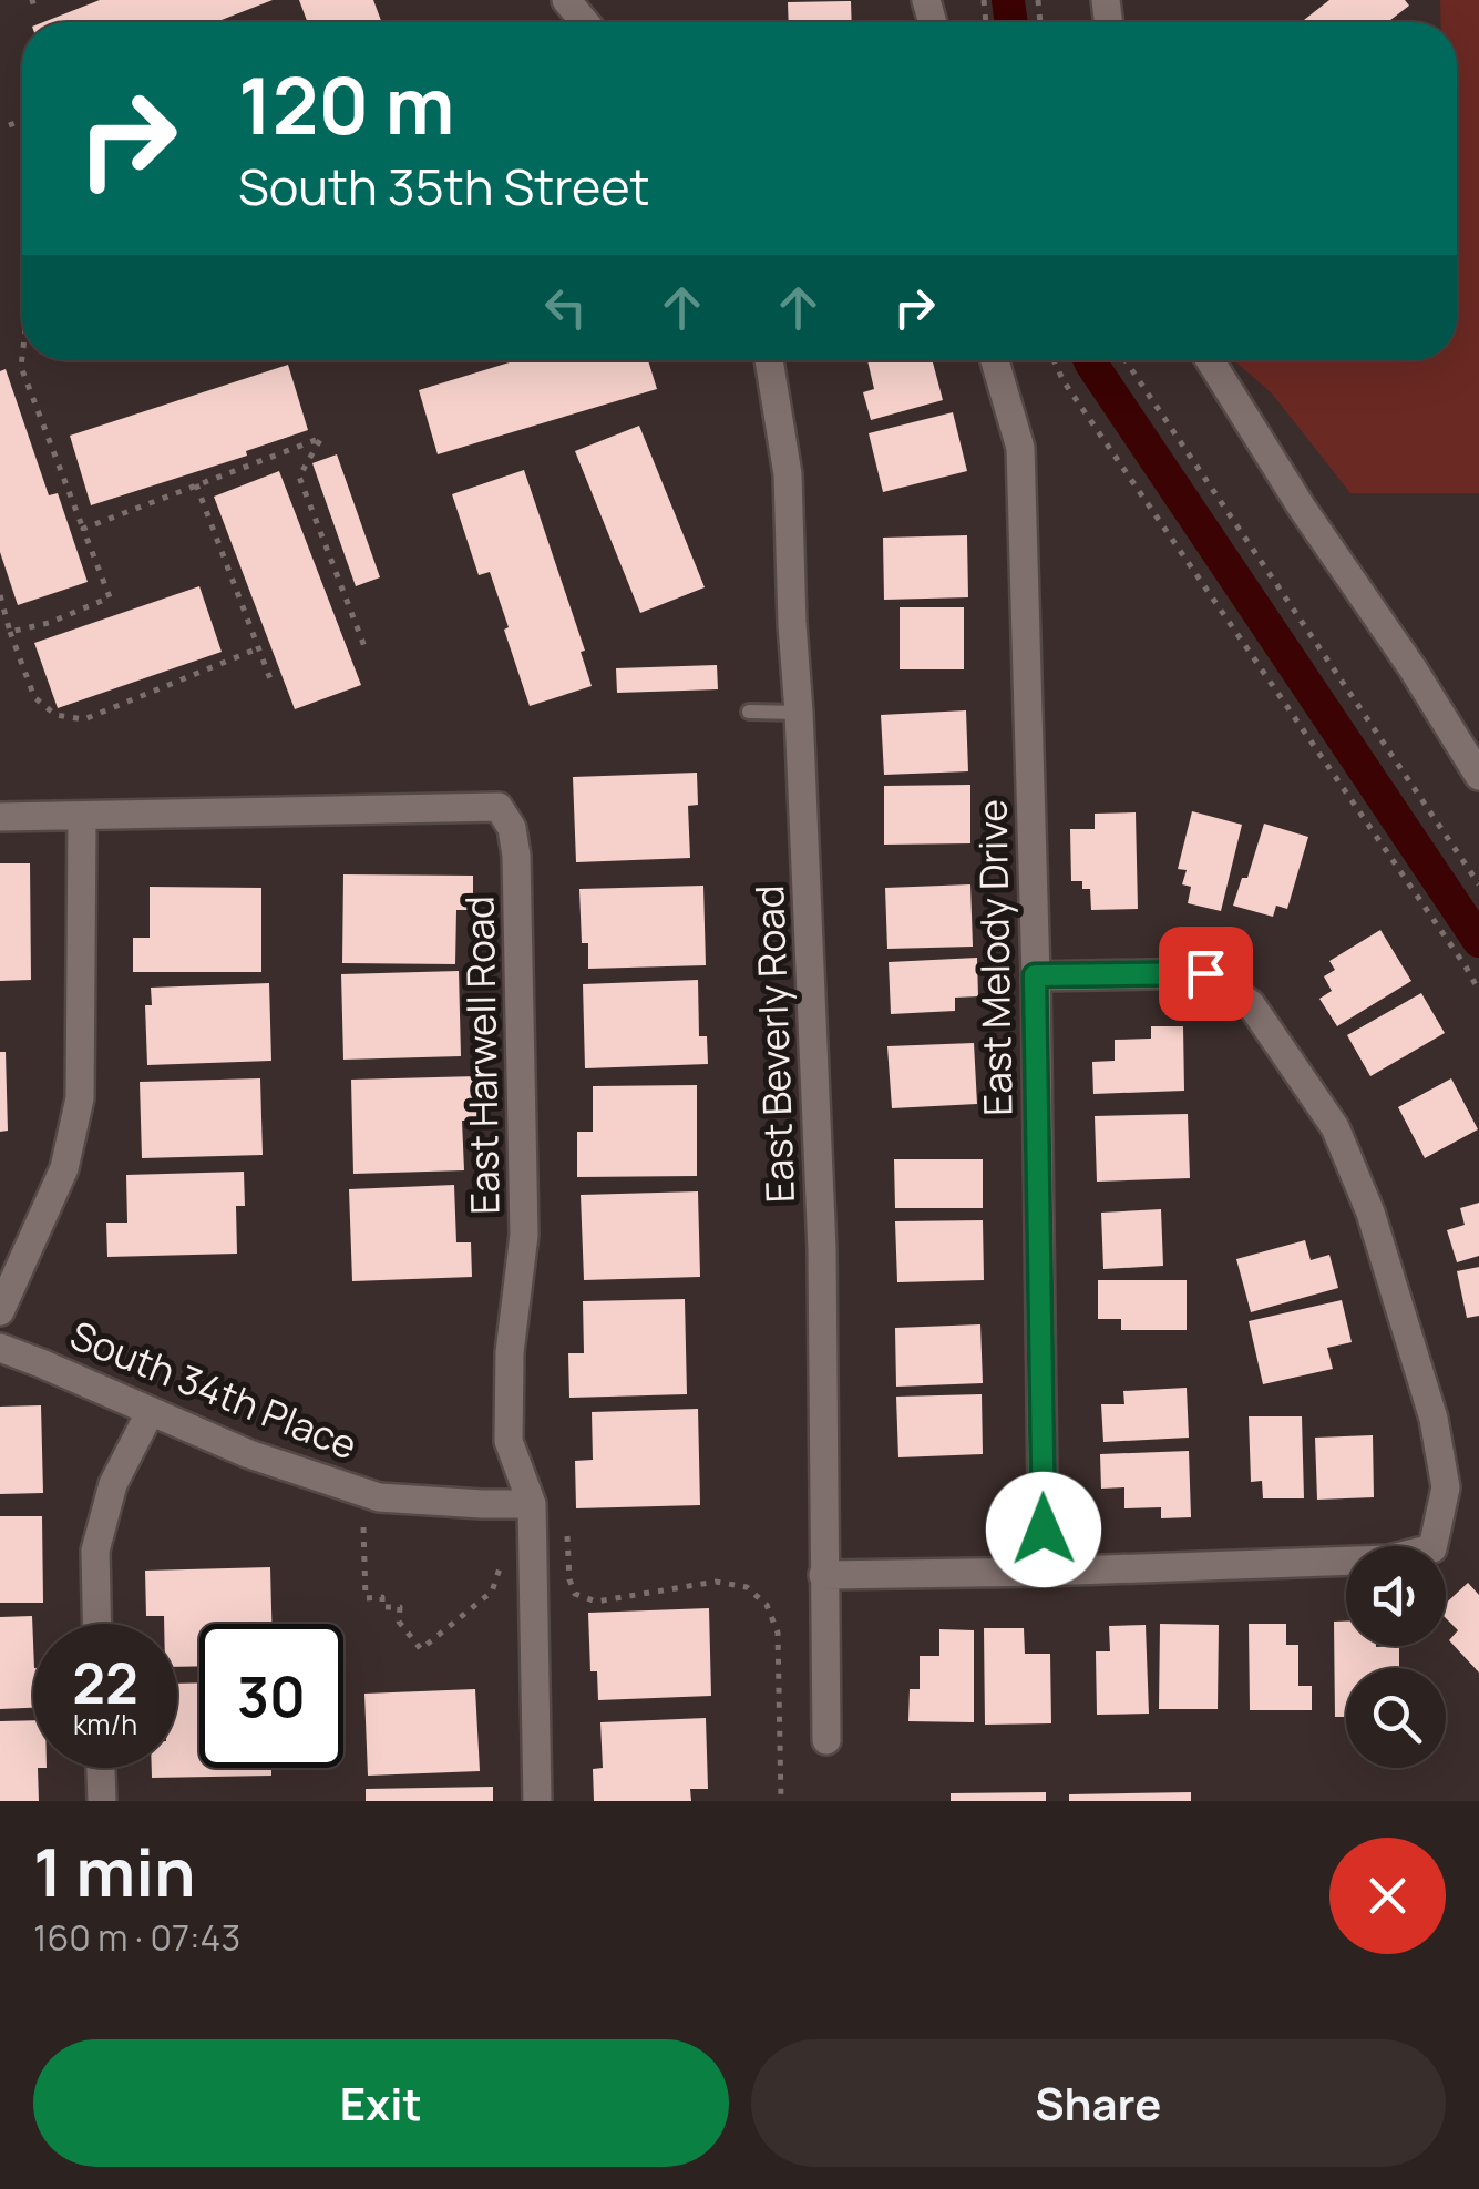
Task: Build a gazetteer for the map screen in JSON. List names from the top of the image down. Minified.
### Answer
{"streets":{"street":["East Melody Drive","East Beverly Road","East Harwell Road","South 34th Place"]},"crossings":[["East Harwell Road","South 34th Place"]],"page":{"turn":["120 m","South 35th Street"],"speed":"22 km/h","limit":"30","heading":["1 min","160 m · 07:43"],"buttons":["Exit","Share"]}}
